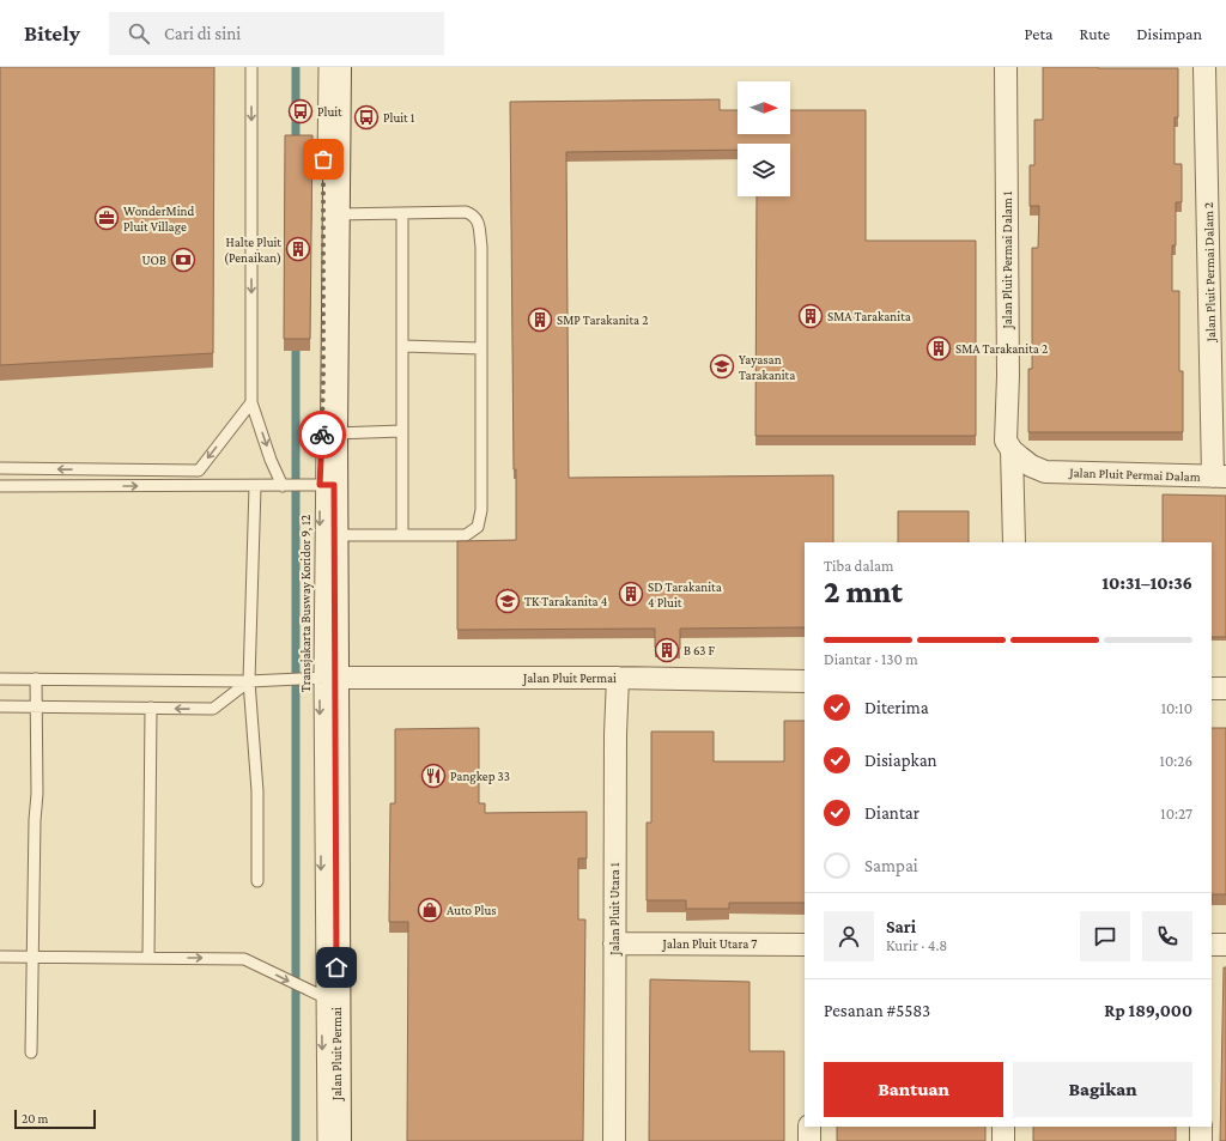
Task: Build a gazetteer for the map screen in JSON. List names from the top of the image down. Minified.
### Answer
{"streets":{"street":["Jalan Pluit Permai Dalam 1","Jalan Pluit Permai Dalam 2","Jalan Pluit Permai Dalam","Jalan Pluit Permai","Jalan Pluit Utara 1","Jalan Pluit Utara 7"],"lane":["Transjakarta Busway Koridor 9, 12"]},"crossings":[["Jalan Pluit Permai Dalam 1","Jalan Pluit Permai Dalam"],["Jalan Pluit Permai Dalam 2","Jalan Pluit Permai Dalam"],["Transjakarta Busway Koridor 9, 12","Jalan Pluit Permai"],["Jalan Pluit Permai","Jalan Pluit Utara 1"],["Jalan Pluit Utara 1","Jalan Pluit Utara 7"]],"places":{"bus stop":["Pluit","Pluit 1"],"office":["WonderMind Pluit Village"],"building":["Halte Pluit (Penaikan)","SMA Tarakanita","SMP Tarakanita 2","SMA Tarakanita 2","SD Tarakanita 4 Pluit","B 63 F"],"bank":["UOB"],"school or university":["Yayasan Tarakanita","TK Tarakanita 4"],"restaurant":["Pangkep 33"],"shop":["Auto Plus"]},"scale_bar":"20 m","north":"right","page":{"header":"Bitely","search":"Cari di sini","nav":["Peta","Rute","Disimpan"],"heading":["2 mnt","Tiba dalam","10:31–10:36"],"panel":["Sari","Kurir · 4.8","Pesanan #5583","Rp 189,000"],"bar":"Diantar · 130 m","list":[["Diterima","10:10"],["Disiapkan","10:26"],["Diantar","10:27"],"Sampai"],"buttons":["Bantuan","Bagikan"],"scale":"20 m"}}
